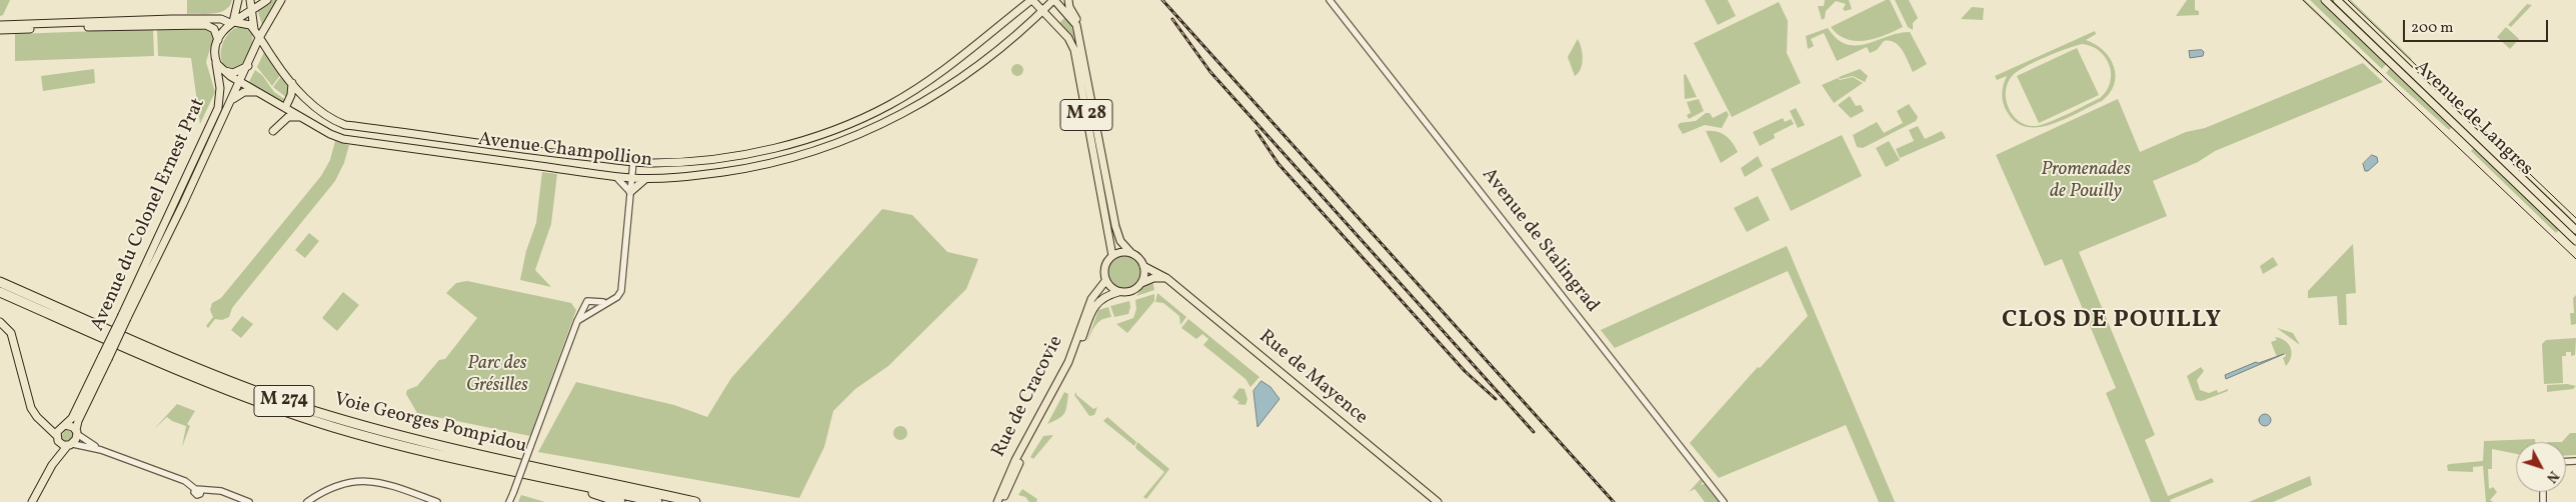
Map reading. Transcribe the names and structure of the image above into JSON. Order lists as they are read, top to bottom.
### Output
{
  "streets": {
    "highway": ["M 274", "Voie Georges Pompidou"],
    "main road": [
      "M 28",
      "Avenue de Langres",
      "Avenue Champollion",
      "Avenue du Colonel Ernest Prat",
      "Rue de Mayence",
      "Rue de Cracovie"
    ],
    "street": ["Avenue de Stalingrad"]
  },
  "crossings": [
    ["M 28", "Avenue Champollion"],
    ["M 28", "Rue de Mayence"],
    ["M 28", "Rue de Cracovie"],
    ["Avenue Champollion", "Avenue du Colonel Ernest Prat"],
    ["Rue de Mayence", "Rue de Cracovie"]
  ],
  "districts": ["CLOS DE POUILLY"],
  "parks": ["Promenades de Pouilly", "Parc des Grésilles"],
  "scale_bar": "200 m",
  "north": "bottom right"
}
